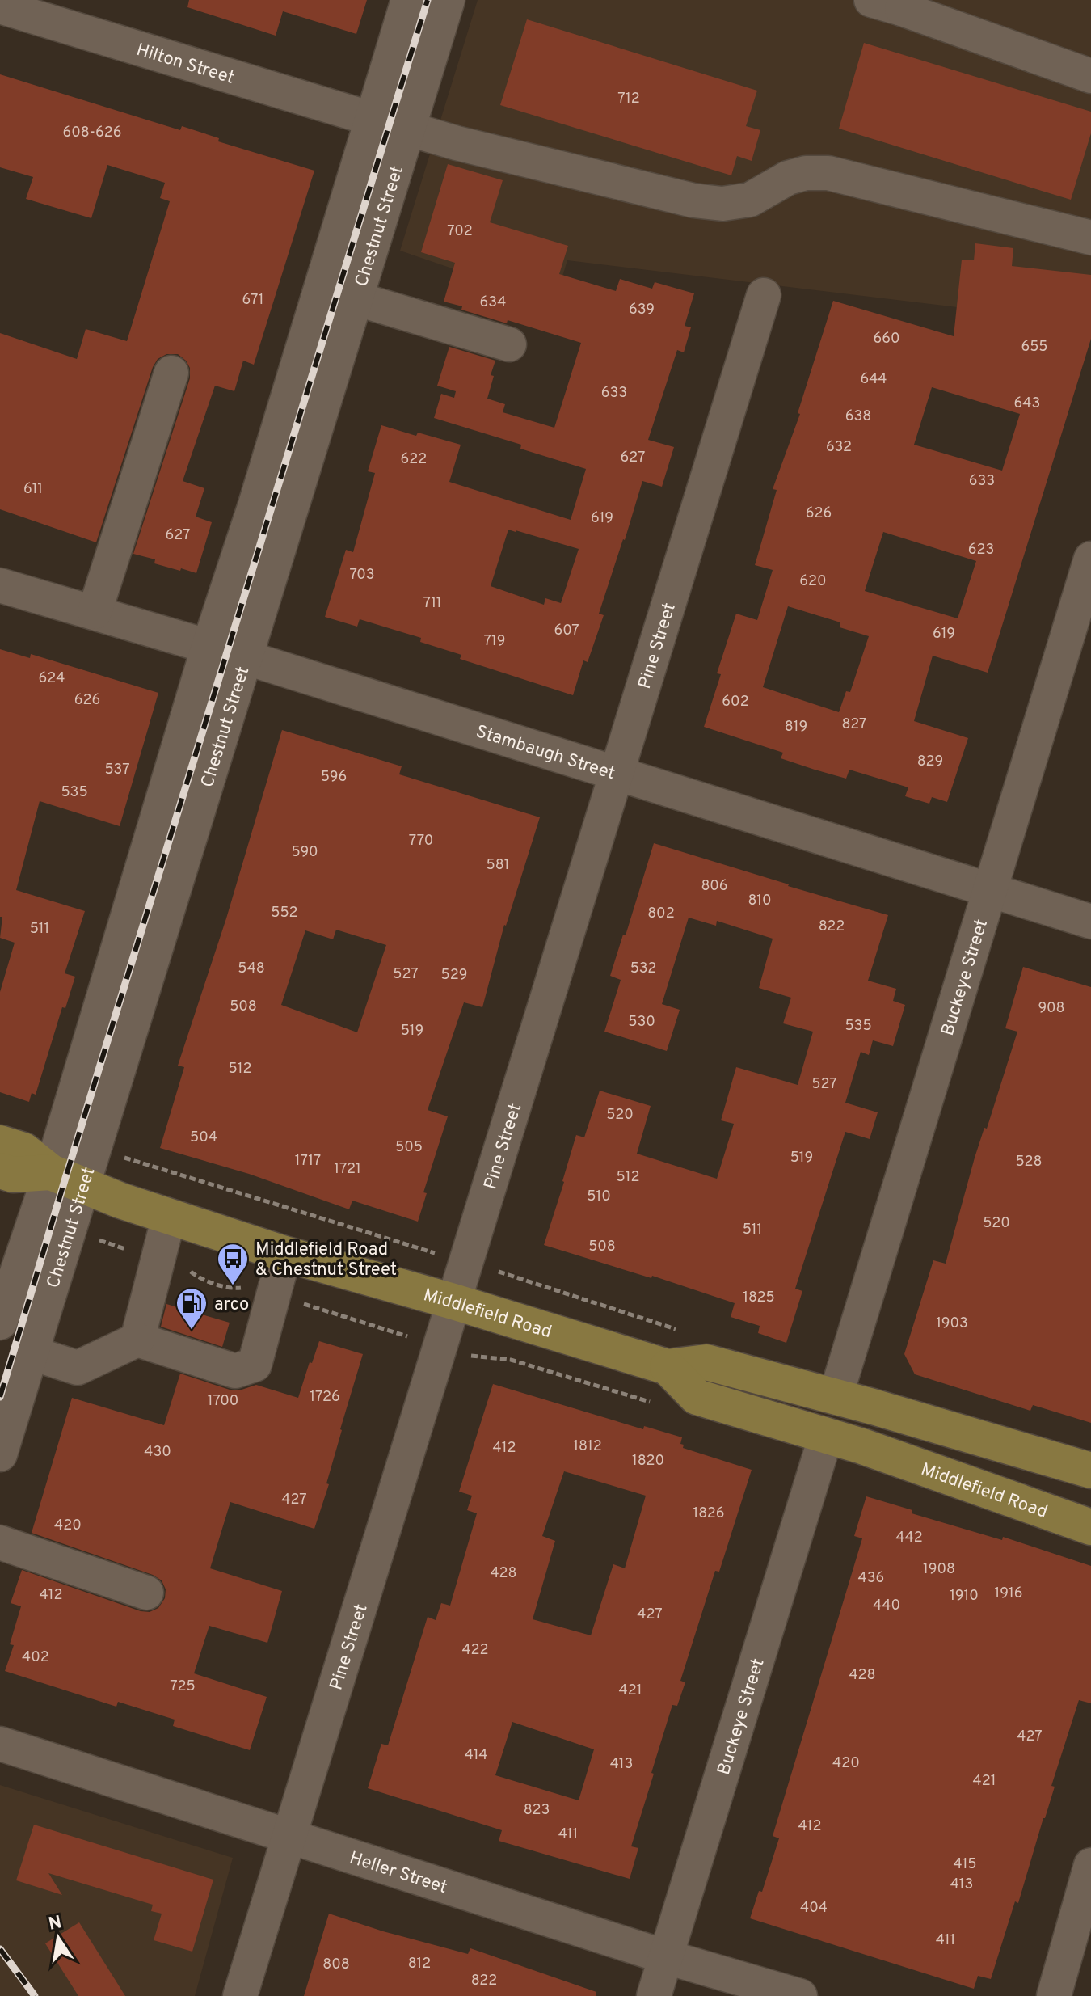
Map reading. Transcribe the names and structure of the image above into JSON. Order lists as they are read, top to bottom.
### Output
{
  "streets": {
    "main road": ["Middlefield Road"],
    "street": [
      "Hilton Street",
      "Chestnut Street",
      "Pine Street",
      "Stambaugh Street",
      "Buckeye Street",
      "Heller Street"
    ]
  },
  "crossings": [
    ["Hilton Street", "Chestnut Street"],
    ["Chestnut Street", "Stambaugh Street"],
    ["Chestnut Street", "Middlefield Road"],
    ["Pine Street", "Stambaugh Street"],
    ["Pine Street", "Middlefield Road"],
    ["Pine Street", "Heller Street"],
    ["Stambaugh Street", "Buckeye Street"],
    ["Buckeye Street", "Middlefield Road"],
    ["Buckeye Street", "Heller Street"]
  ],
  "places": {
    "bus stop": ["Middlefield Road & Chestnut Street"],
    "fuel station": ["arco"]
  },
  "house_numbers": [
    "712",
    "608-626",
    "702",
    "671",
    "634",
    "639",
    "660",
    "655",
    "644",
    "633",
    "643",
    "638",
    "632",
    "627",
    "622",
    "633",
    "611",
    "626",
    "619",
    "627",
    "623",
    "703",
    "620",
    "711",
    "607",
    "619",
    "719",
    "624",
    "626",
    "602",
    "827",
    "819",
    "829",
    "537",
    "596",
    "535",
    "770",
    "590",
    "581",
    "806",
    "810",
    "552",
    "802",
    "822",
    "511",
    "548",
    "532",
    "527",
    "529",
    "508",
    "908",
    "530",
    "535",
    "519",
    "512",
    "527",
    "520",
    "504",
    "505",
    "519",
    "1717",
    "528",
    "1721",
    "512",
    "510",
    "520",
    "511",
    "508",
    "1825",
    "1903",
    "1726",
    "1700",
    "1812",
    "412",
    "430",
    "1820",
    "427",
    "1826",
    "420",
    "442",
    "1908",
    "428",
    "436",
    "1916",
    "412",
    "1910",
    "440",
    "427",
    "422",
    "402",
    "428",
    "725",
    "421",
    "427",
    "414",
    "420",
    "413",
    "421",
    "823",
    "412",
    "411",
    "415",
    "413",
    "404",
    "411",
    "812",
    "808",
    "822"
  ],
  "north": "top"
}
